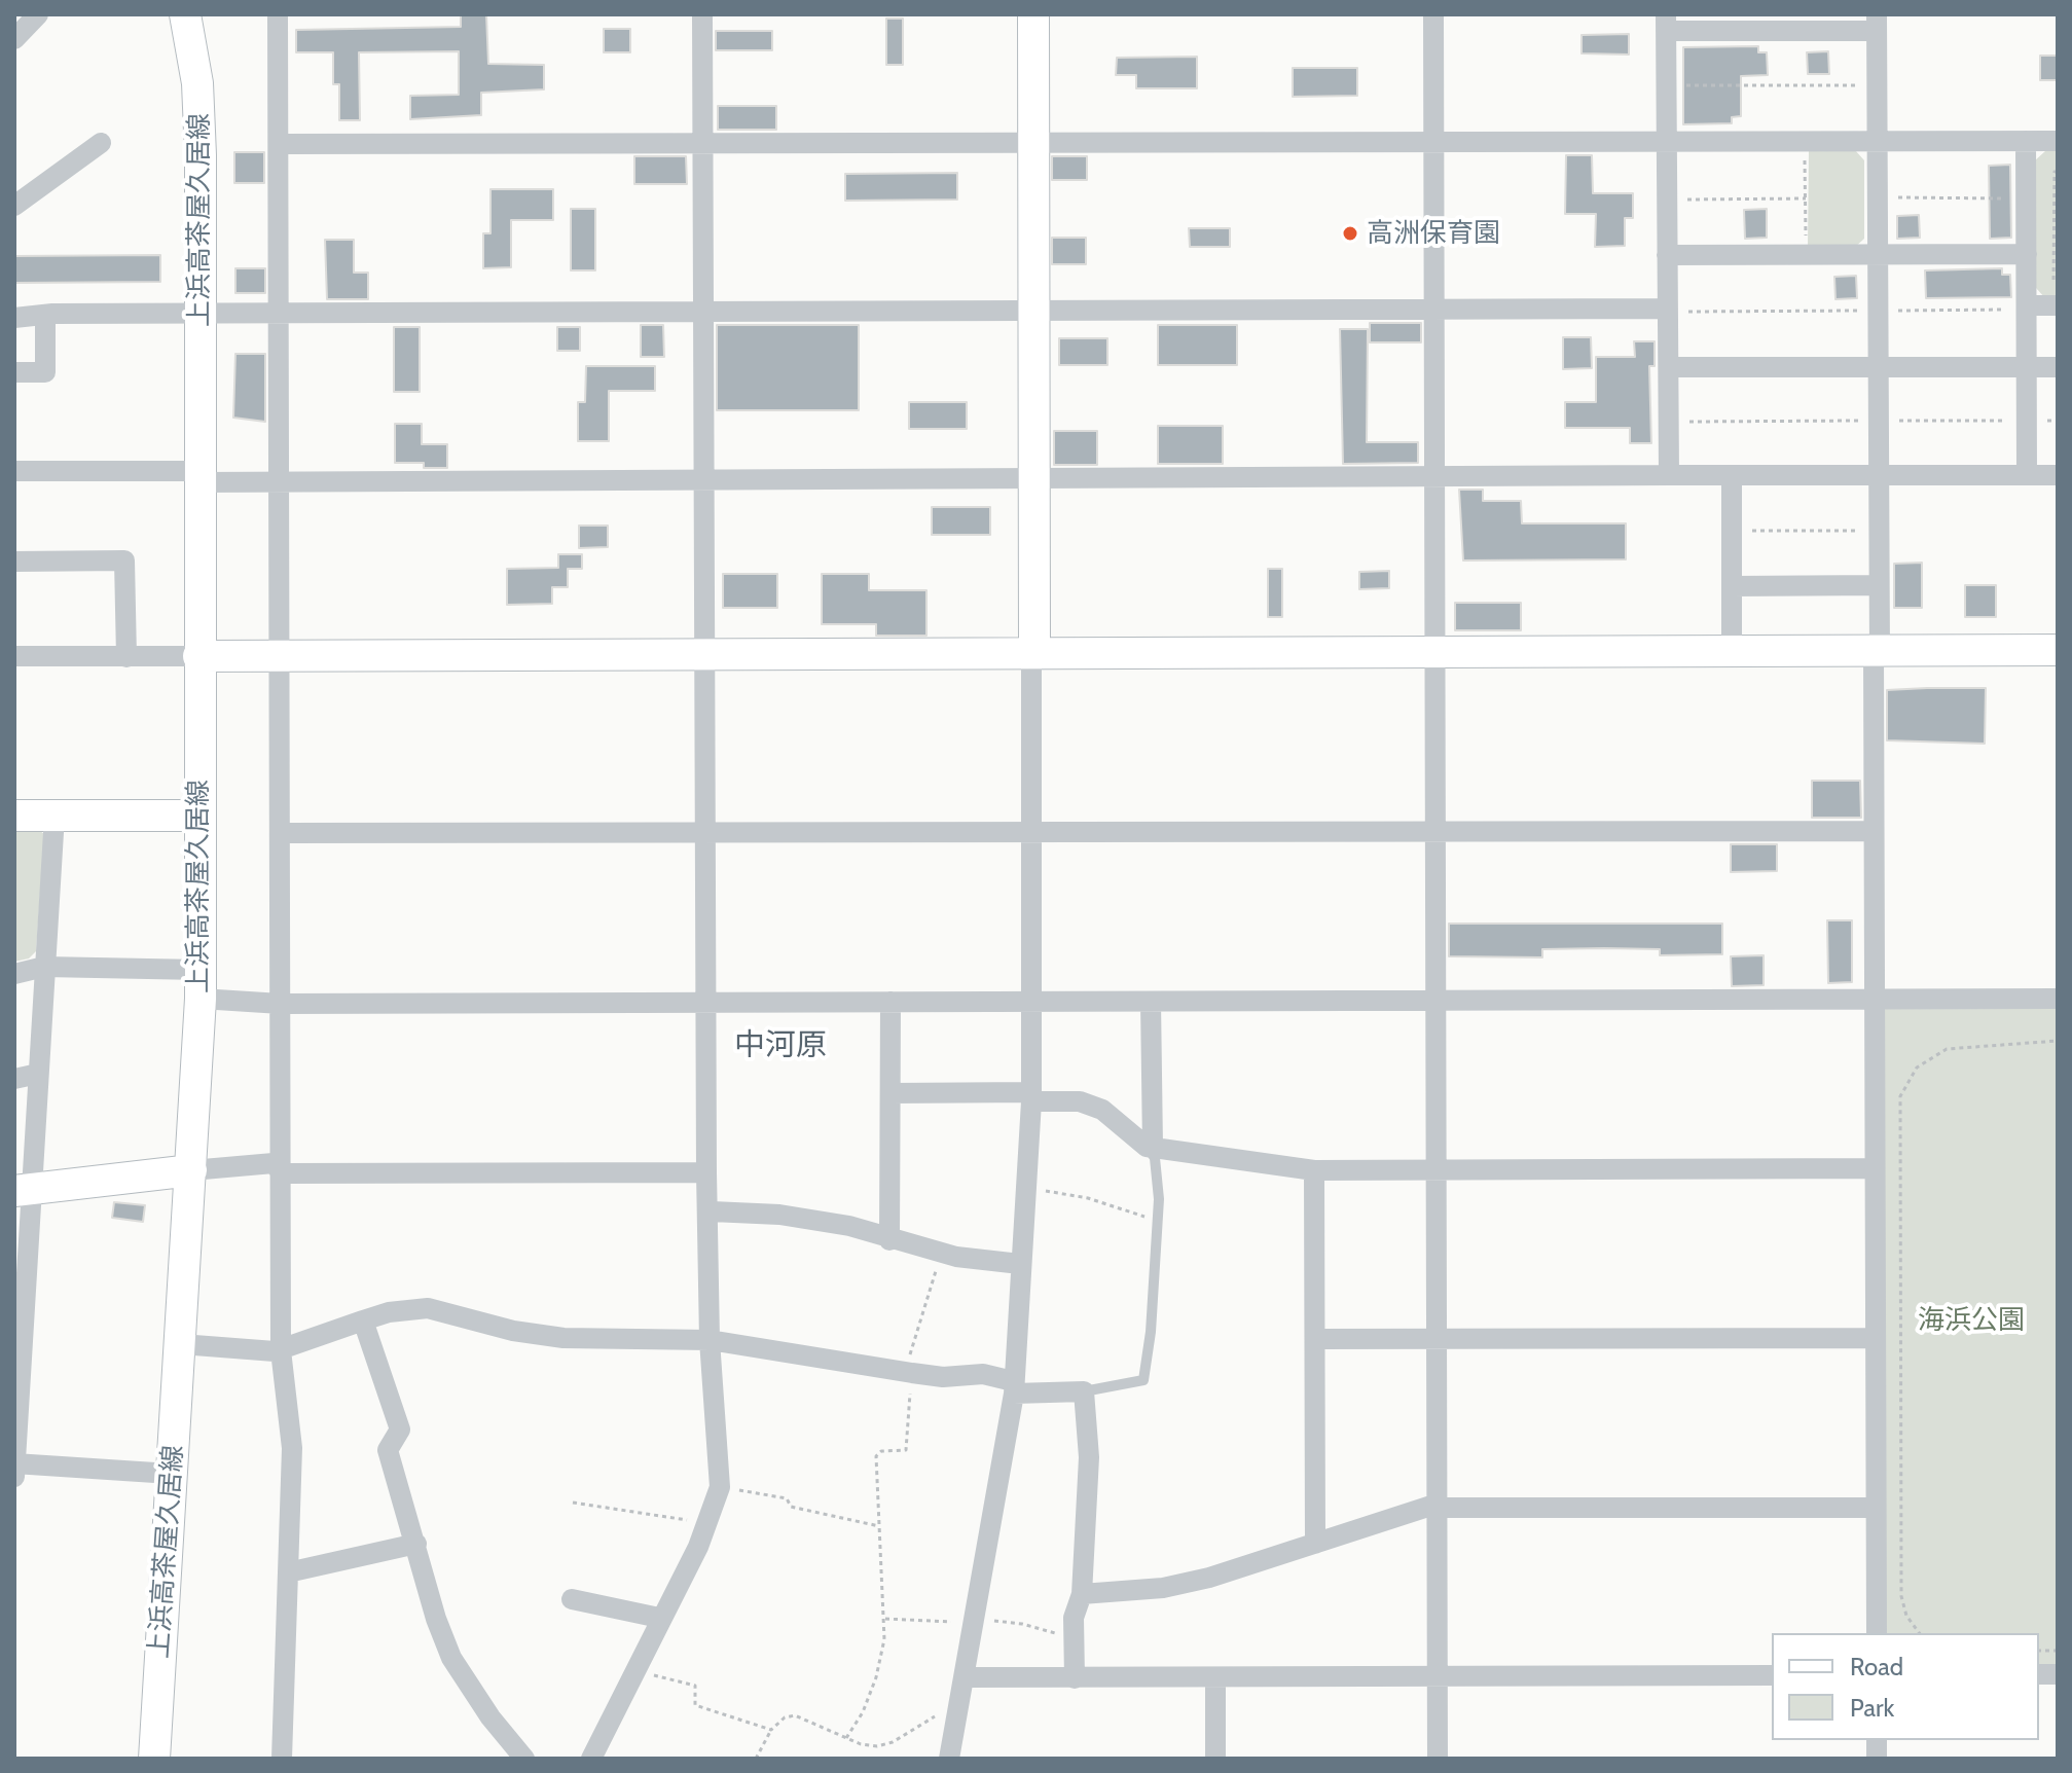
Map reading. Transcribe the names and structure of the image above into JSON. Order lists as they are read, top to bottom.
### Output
{
  "streets": {
    "street": ["上浜高茶屋久居線"]
  },
  "districts": ["中河原"],
  "parks": ["海浜公園"],
  "places": ["高洲保育園"],
  "legend": ["Road", "Park"]
}
